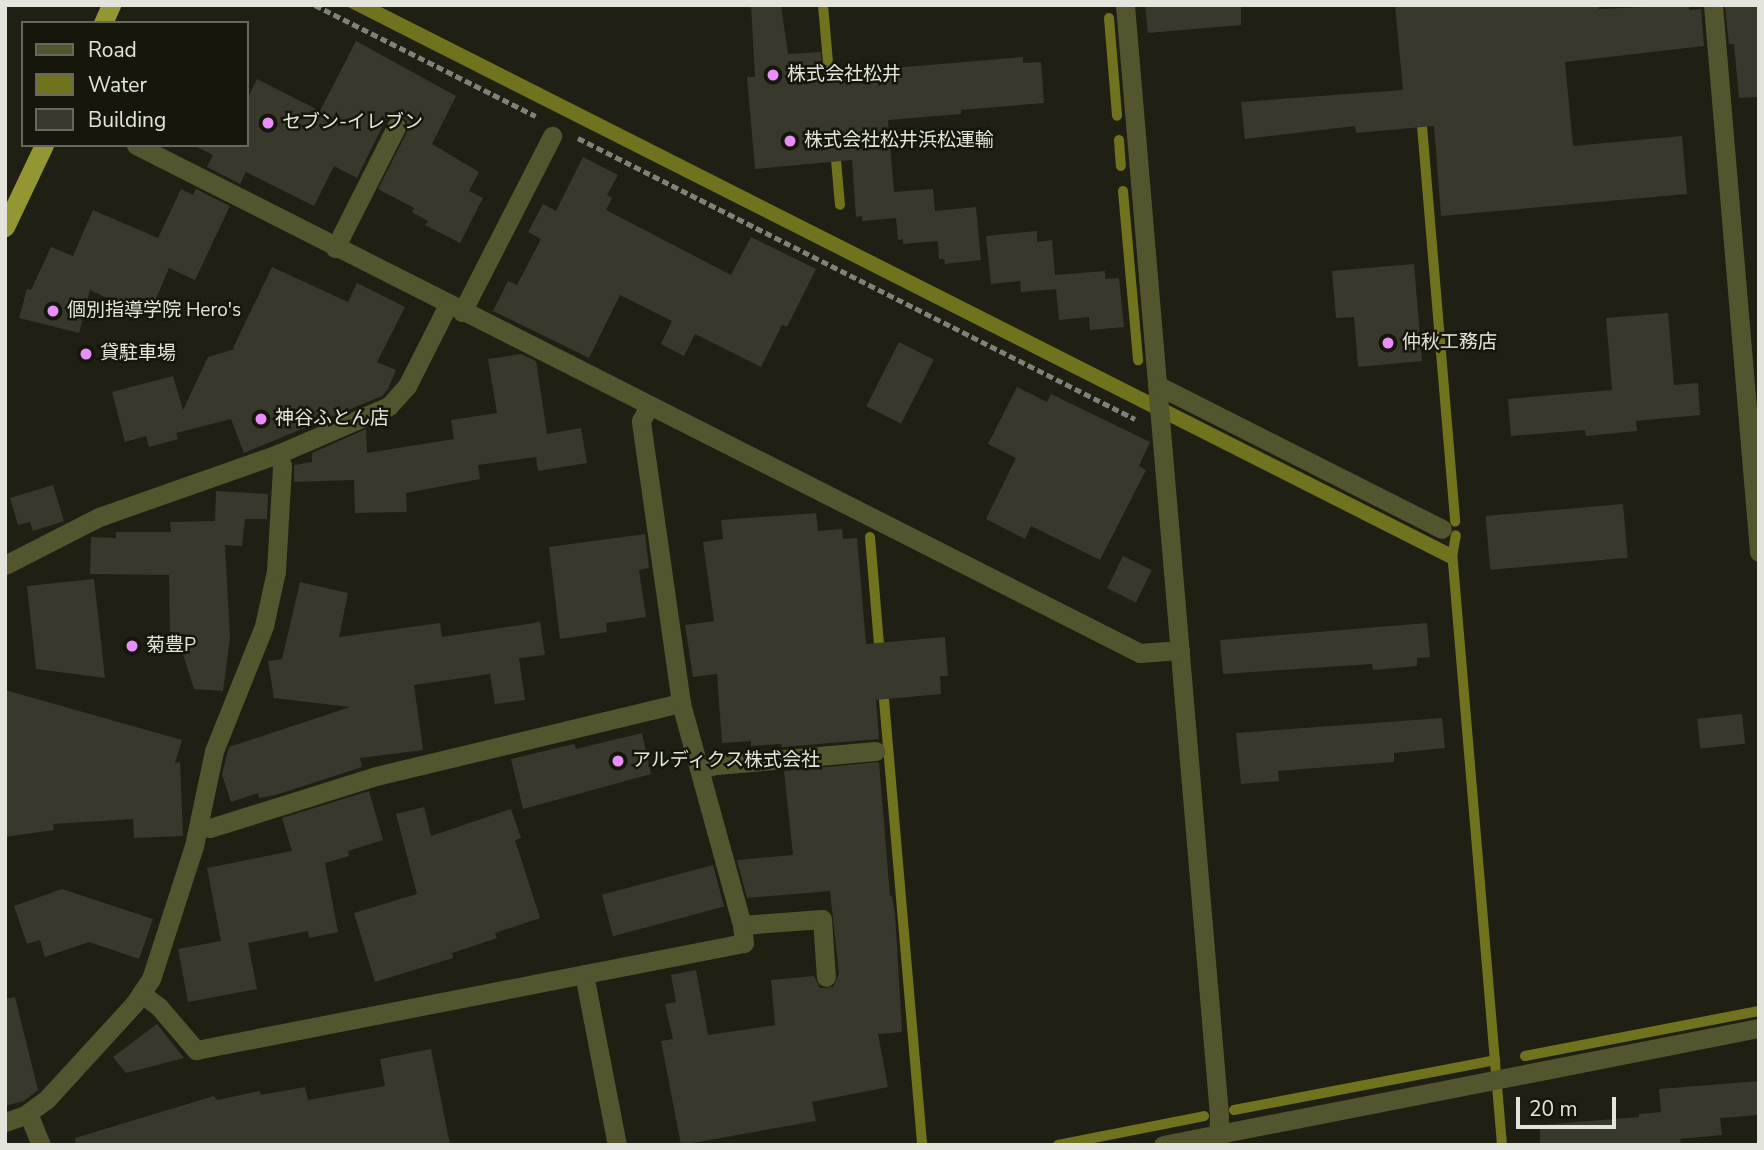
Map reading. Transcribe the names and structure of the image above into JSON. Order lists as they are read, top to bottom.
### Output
{
  "places": [
    "株式会社松井",
    "セブン-イレブン",
    "株式会社松井浜松運輸",
    "個別指導学院 Hero's",
    "仲秋工務店",
    "貸駐車場",
    "神谷ふとん店",
    "菊豊P",
    "アルディクス株式会社"
  ],
  "legend": ["Road", "Water", "Building"],
  "scale_bar": "20 m"
}
